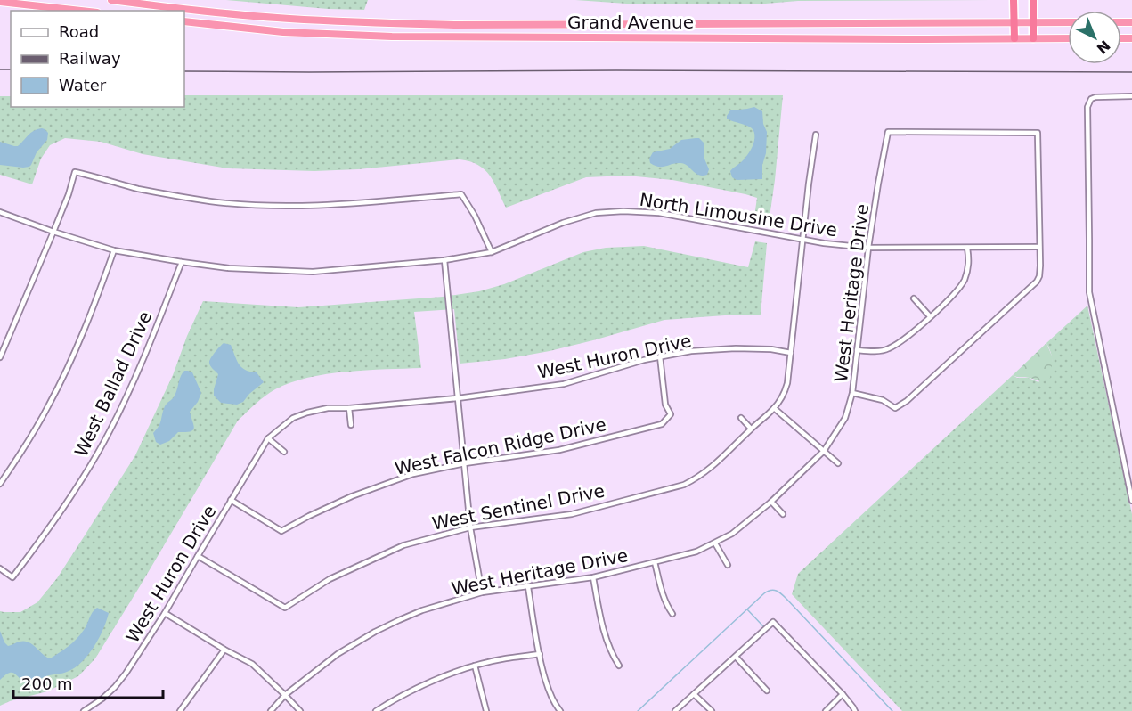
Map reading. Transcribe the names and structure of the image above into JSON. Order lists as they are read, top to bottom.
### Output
{
  "streets": {
    "highway": ["Grand Avenue"],
    "street": [
      "North Limousine Drive",
      "West Heritage Drive",
      "West Huron Drive",
      "West Ballad Drive",
      "West Falcon Ridge Drive",
      "West Sentinel Drive"
    ]
  },
  "crossings": [
    ["North Limousine Drive", "West Heritage Drive"],
    ["North Limousine Drive", "West Ballad Drive"],
    ["North Limousine Drive", "West Sentinel Drive"],
    ["West Huron Drive", "West Falcon Ridge Drive"],
    ["West Huron Drive", "West Sentinel Drive"]
  ],
  "legend": ["Road", "Railway", "Water"],
  "scale_bar": "200 m",
  "north": "bottom right"
}
